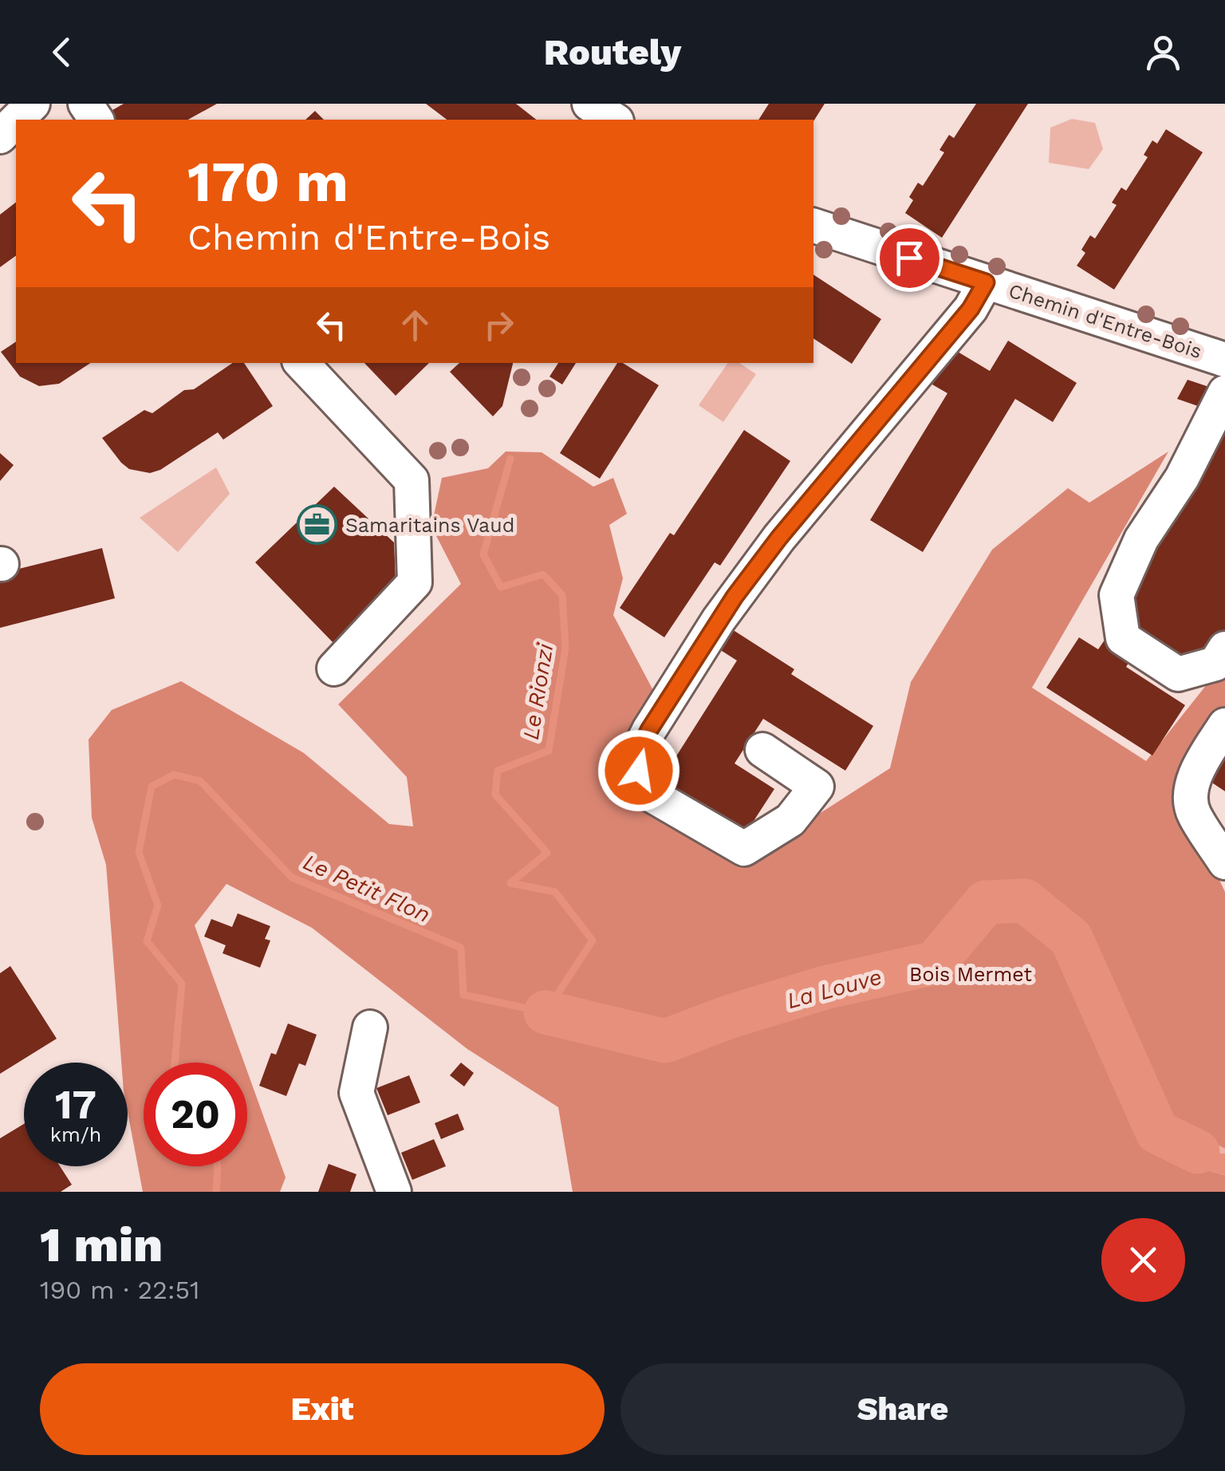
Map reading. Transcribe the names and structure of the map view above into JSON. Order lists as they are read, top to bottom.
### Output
{
  "streets": {
    "street": ["Chemin d'Entre-Bois"]
  },
  "water": ["Le Rionzi", "Le Petit Flon", "La Louve"],
  "parks": ["Bois Mermet"],
  "places": {
    "office": ["Samaritains Vaud"]
  },
  "page": {
    "header": "Routely",
    "turn": ["170 m", "Chemin d'Entre-Bois"],
    "speed": "17 km/h",
    "limit": "20",
    "heading": ["1 min", "190 m · 22:51"],
    "buttons": ["Exit", "Share"]
  }
}
